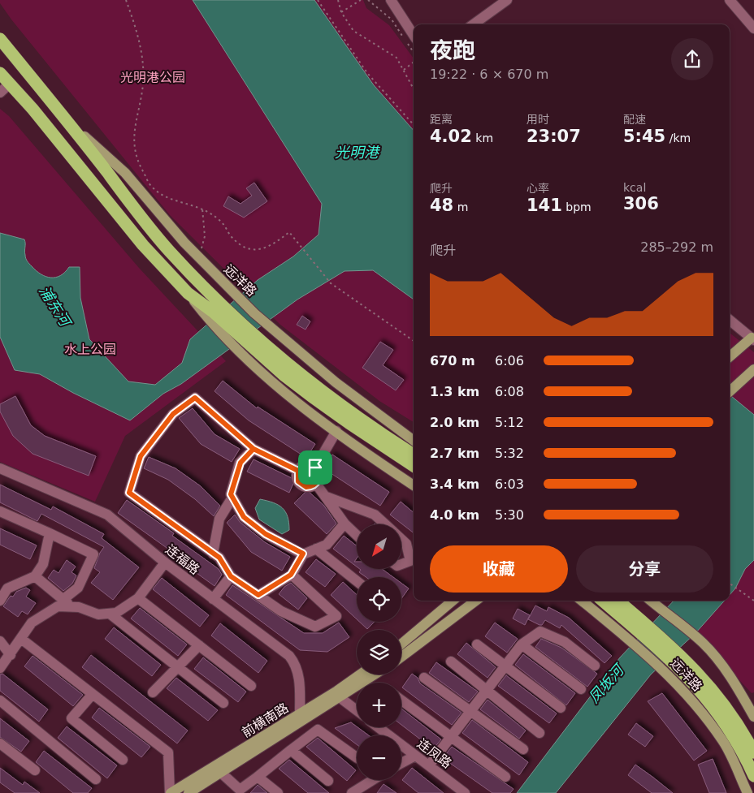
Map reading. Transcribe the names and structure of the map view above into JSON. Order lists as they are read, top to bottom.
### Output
{
  "streets": {
    "highway": ["远洋路"],
    "main road": ["前横南路"],
    "street": ["连福路", "连凤路"]
  },
  "crossings": [
    ["连福路", "前横南路"]
  ],
  "water": ["光明港", "浦东河", "凤坂河"],
  "parks": ["光明港公园", "水上公园"],
  "north": "bottom left",
  "page": {
    "heading": ["夜跑", "19:22 · 6 × 670 m"],
    "stats": [
      ["距离", "4.02 km"],
      ["用时", "23:07"],
      ["配速", "5:45 /km"],
      ["爬升", "48 m"],
      ["心率", "141 bpm"],
      ["kcal", "306"]
    ],
    "chart": ["爬升", "285–292 m"],
    "list": [
      {
        "name": "670 m",
        "note": "6:06"
      },
      {
        "name": "1.3 km",
        "note": "6:08"
      },
      {
        "name": "2.0 km",
        "note": "5:12"
      },
      {
        "name": "2.7 km",
        "note": "5:32"
      },
      {
        "name": "3.4 km",
        "note": "6:03"
      },
      {
        "name": "4.0 km",
        "note": "5:30"
      }
    ],
    "map_buttons": ["+", "−"],
    "buttons": ["收藏", "分享"]
  }
}
